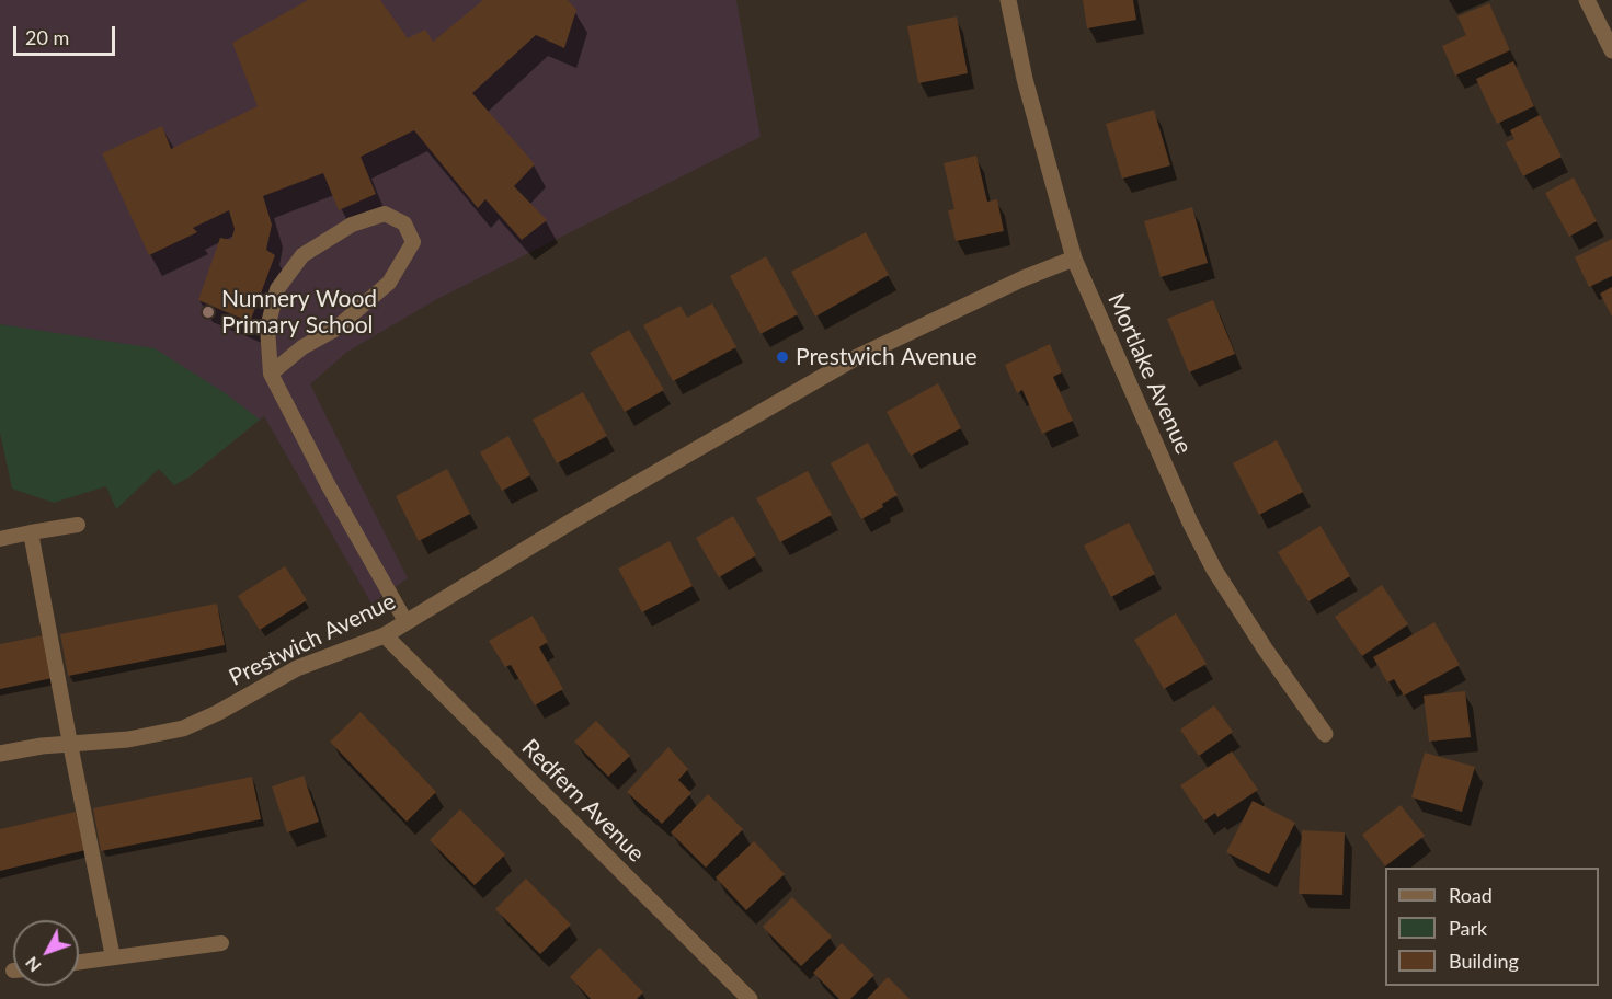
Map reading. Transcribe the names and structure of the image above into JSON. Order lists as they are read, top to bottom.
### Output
{
  "streets": {
    "street": ["Mortlake Avenue", "Prestwich Avenue", "Redfern Avenue"]
  },
  "crossings": [
    ["Mortlake Avenue", "Prestwich Avenue"],
    ["Prestwich Avenue", "Redfern Avenue"]
  ],
  "places": ["Nunnery Wood Primary School", "Prestwich Avenue"],
  "legend": ["Road", "Park", "Building"],
  "scale_bar": "20 m",
  "north": "bottom left"
}
